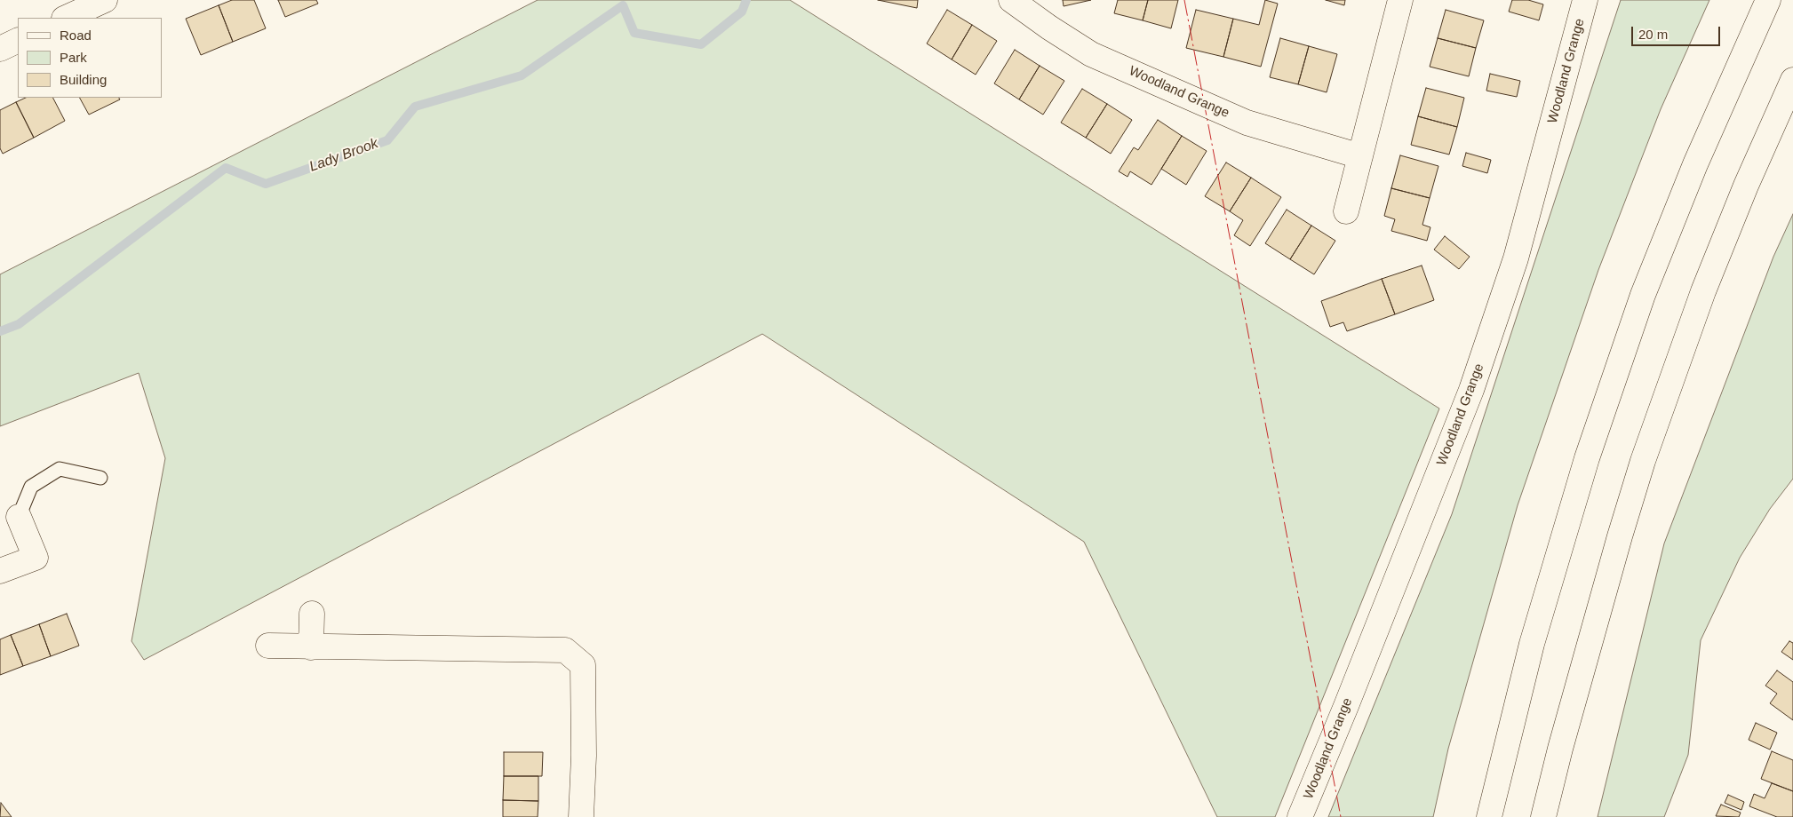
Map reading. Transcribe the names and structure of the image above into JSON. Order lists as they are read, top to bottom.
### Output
{
  "streets": {
    "main road": ["Woodland Grange"]
  },
  "water": ["Lady Brook"],
  "legend": ["Road", "Park", "Building"],
  "scale_bar": "20 m"
}
